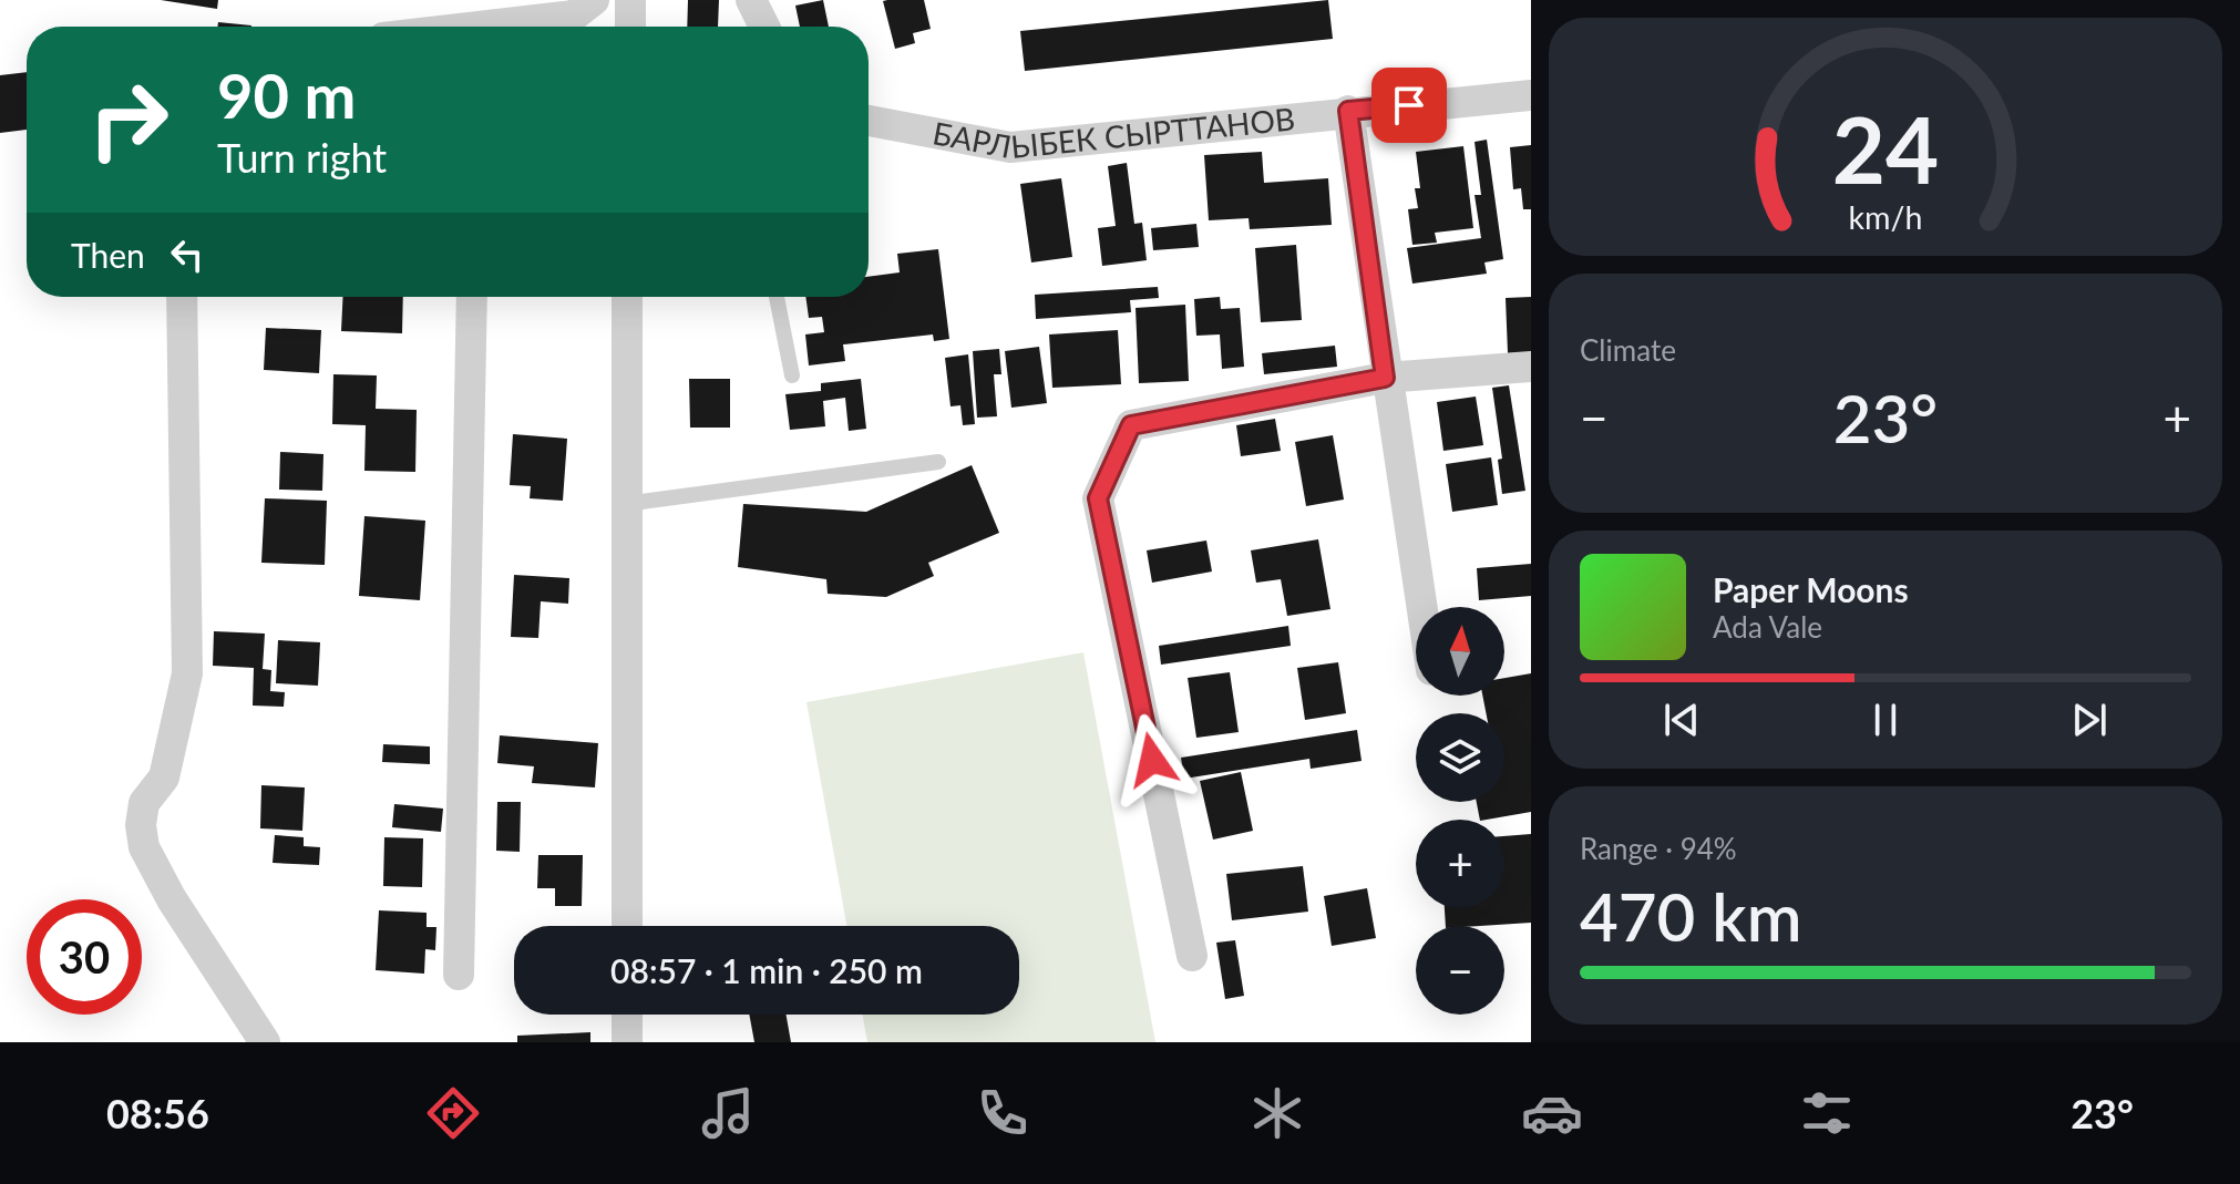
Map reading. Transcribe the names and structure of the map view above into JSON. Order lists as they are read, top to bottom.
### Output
{
  "streets": {
    "street": ["БАРЛЫБЕК СЫРТТАНОВ"]
  },
  "north": "top",
  "page": {
    "turn": ["90 m", "Turn right"],
    "then": "Then",
    "tile": [
      "Climate",
      ["Range · 94%", "470 km"]
    ],
    "heat": ["−", "23°", "+"],
    "song": ["Paper Moons", "Ada Vale"],
    "map_buttons": ["+", "−"],
    "limit": "30",
    "trip": "08:57 · 1 min · 250 m",
    "tabs": ["08:56", "23°"],
    "gauge": ["24", "km/h"]
  }
}
